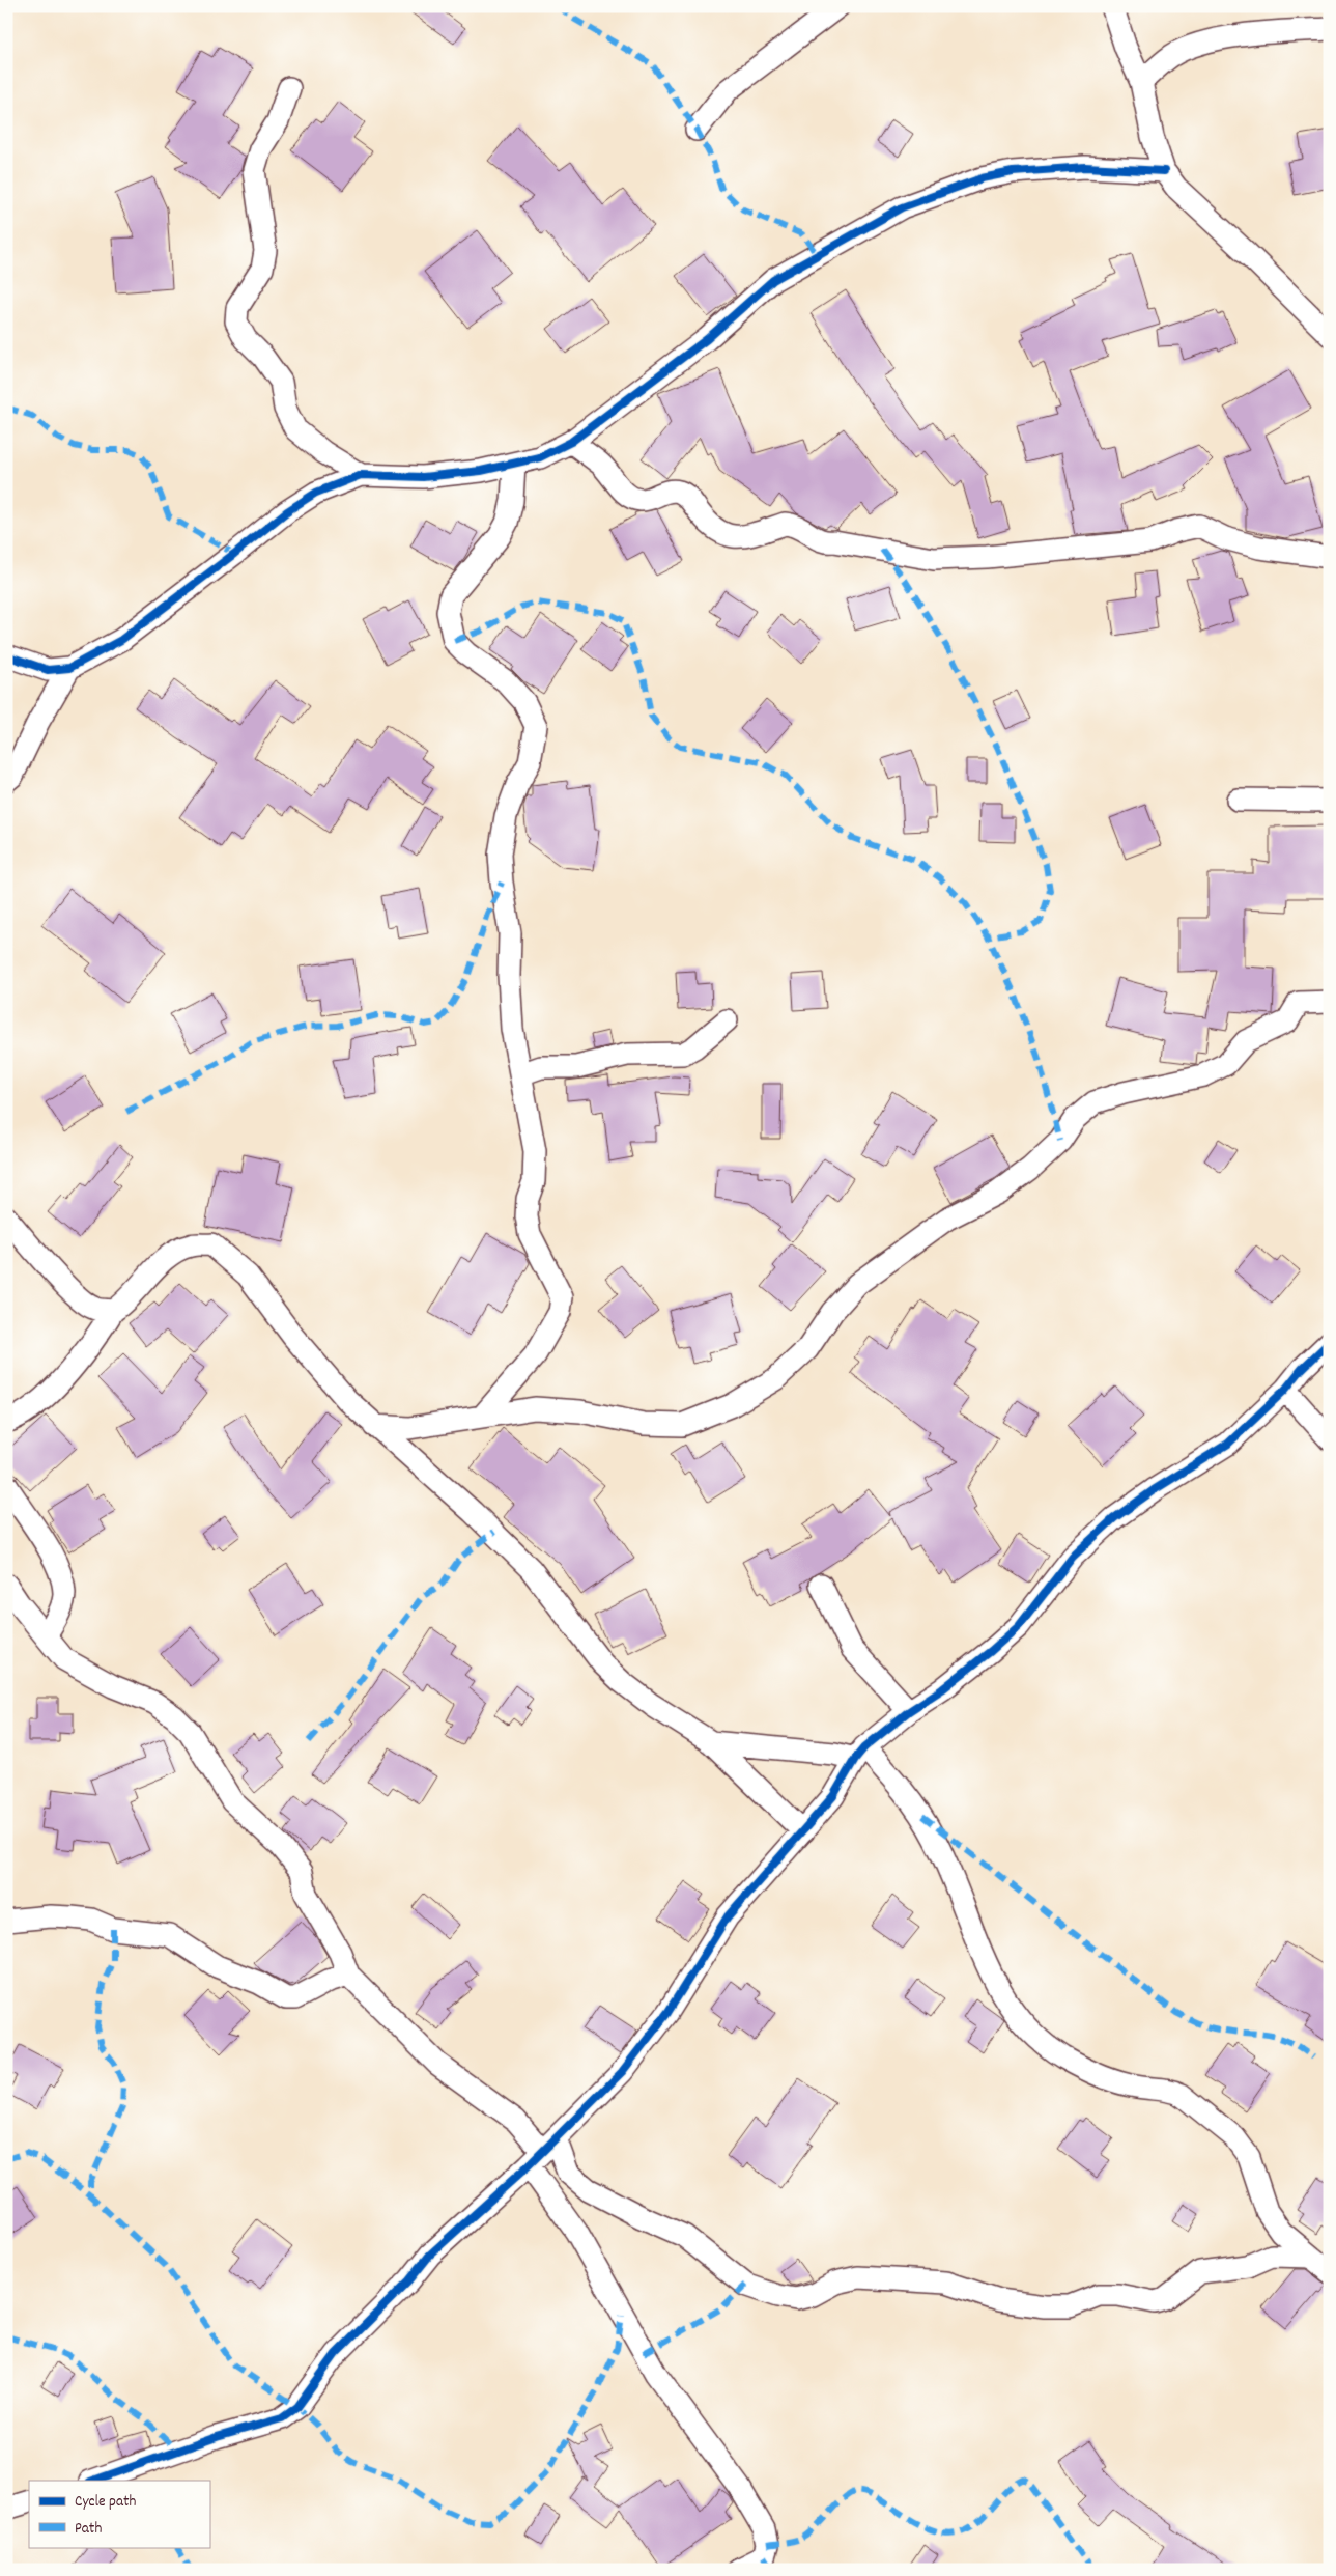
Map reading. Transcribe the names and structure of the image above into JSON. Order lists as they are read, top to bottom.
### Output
{
  "legend": ["Cycle path", "Path"]
}
